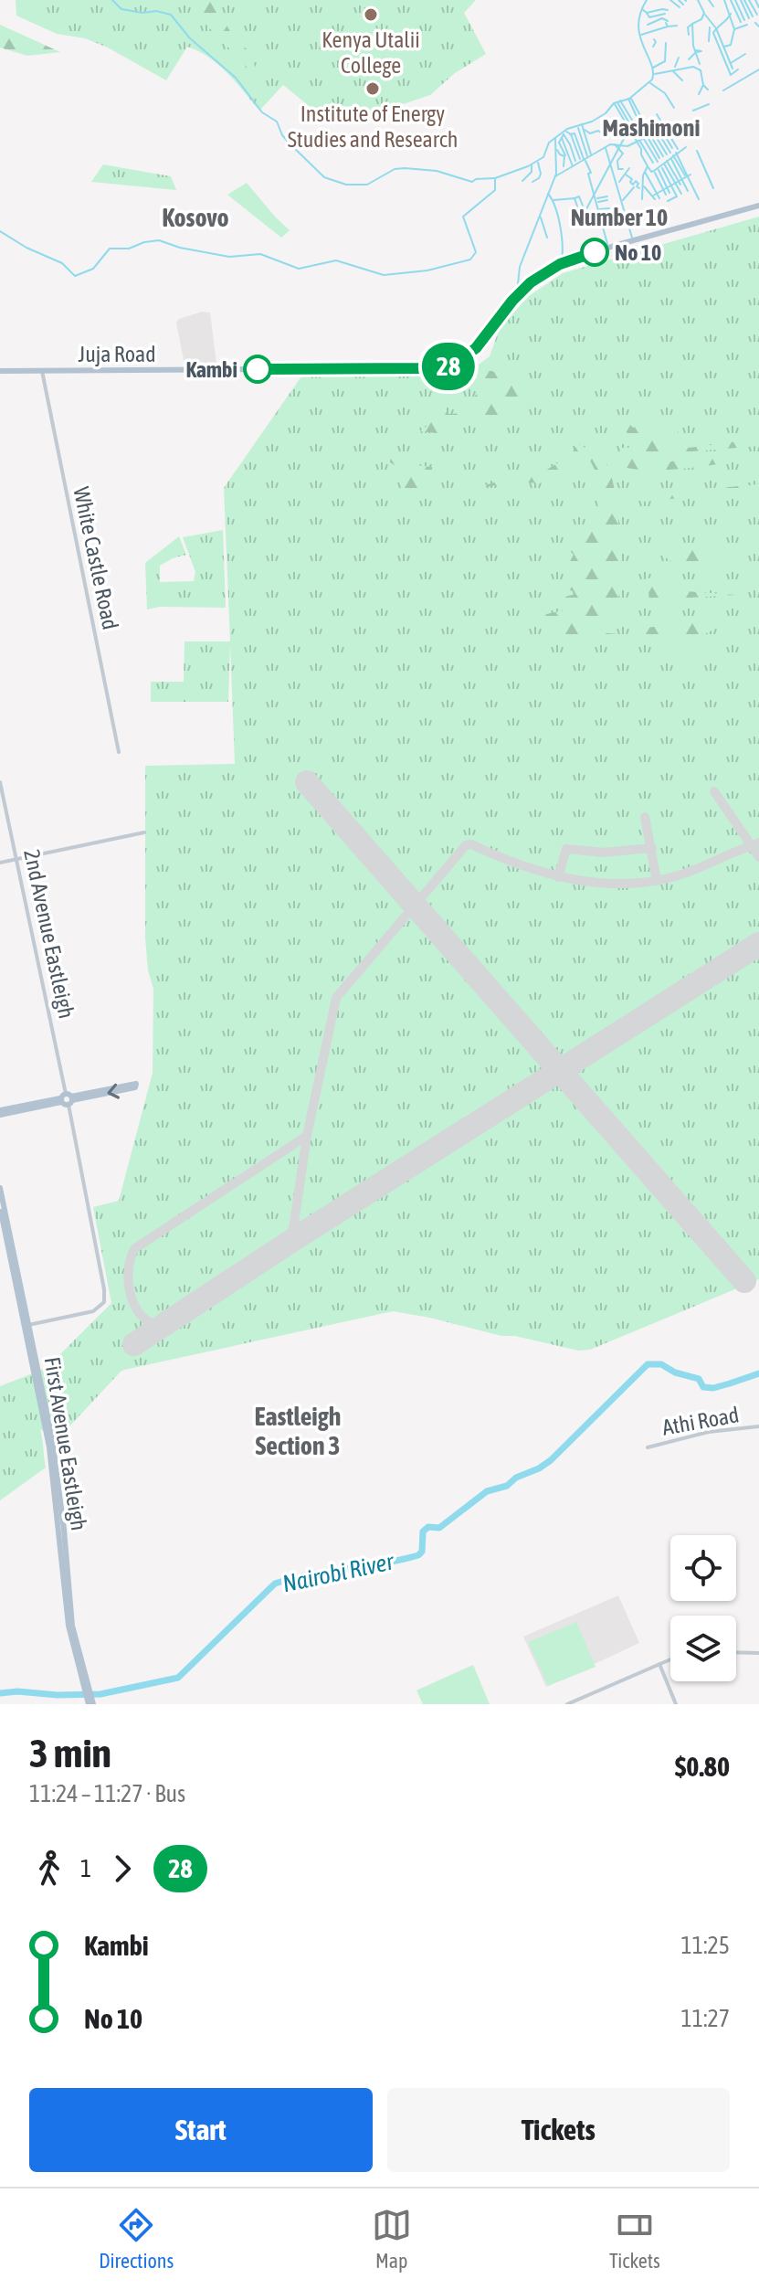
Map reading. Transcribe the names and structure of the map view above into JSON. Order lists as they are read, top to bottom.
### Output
{
  "streets": {
    "main road": ["Juja Road", "First Avenue Eastleigh"],
    "street": ["White Castle Road", "2nd Avenue Eastleigh", "Athi Road"]
  },
  "crossings": [
    ["Juja Road", "White Castle Road"],
    ["2nd Avenue Eastleigh", "First Avenue Eastleigh"]
  ],
  "districts": [
    "Mashimoni",
    "Kosovo",
    "Number 10",
    "Eastleigh Section 3"
  ],
  "water": ["Nairobi River"],
  "places": [
    "Kenya Utalii College",
    "Institute of Energy Studies and Research",
    "No 10",
    "Kambi"
  ],
  "lines": ["bus line 28"],
  "page": {
    "on_map": "28",
    "heading": ["3 min", "11:24 – 11:27 · Bus", "$0.80"],
    "legs": ["1", "28"],
    "list": [
      {
        "name": "Kambi",
        "value": "11:25"
      },
      {
        "name": "No 10",
        "value": "11:27"
      }
    ],
    "buttons": ["Start", "Tickets"],
    "tabs": ["Directions", "Map", "Tickets"]
  }
}
